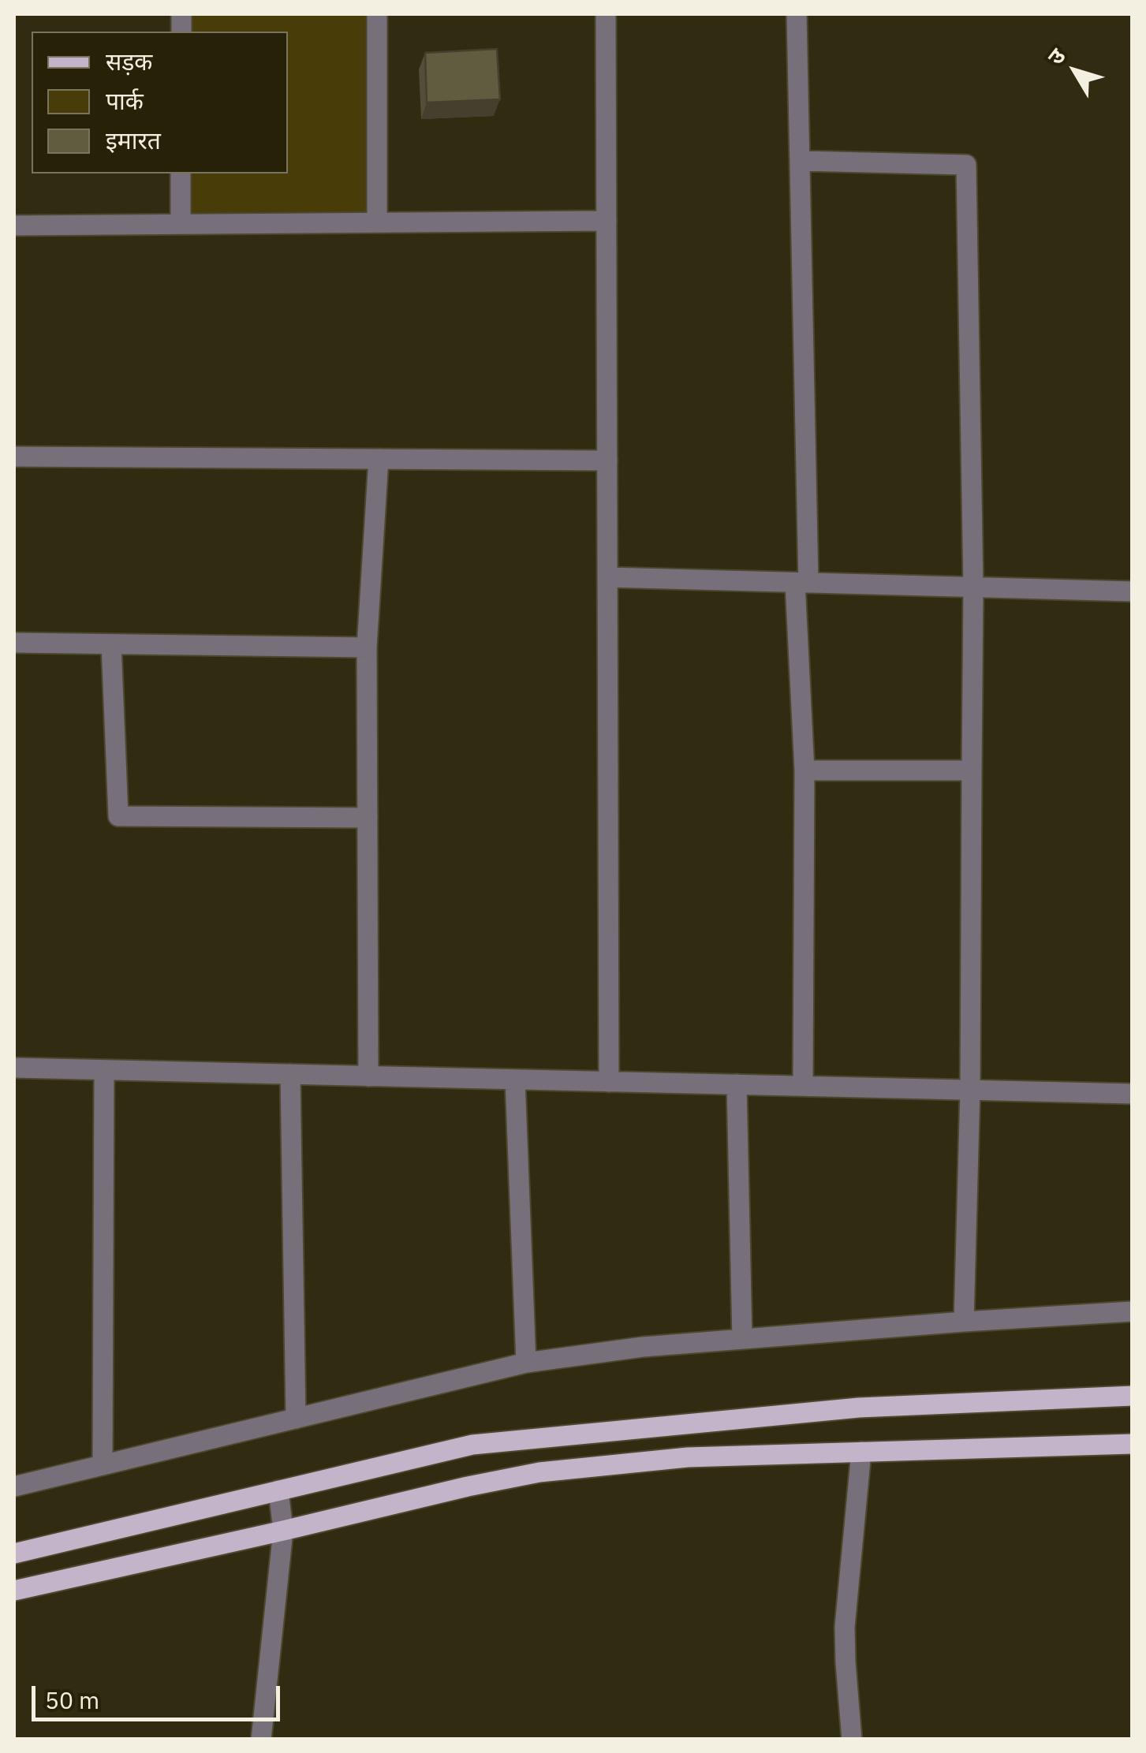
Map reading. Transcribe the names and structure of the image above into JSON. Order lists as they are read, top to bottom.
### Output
{
  "legend": ["सड़क", "पार्क", "इमारत"],
  "scale_bar": "50 m",
  "north": "top left"
}
